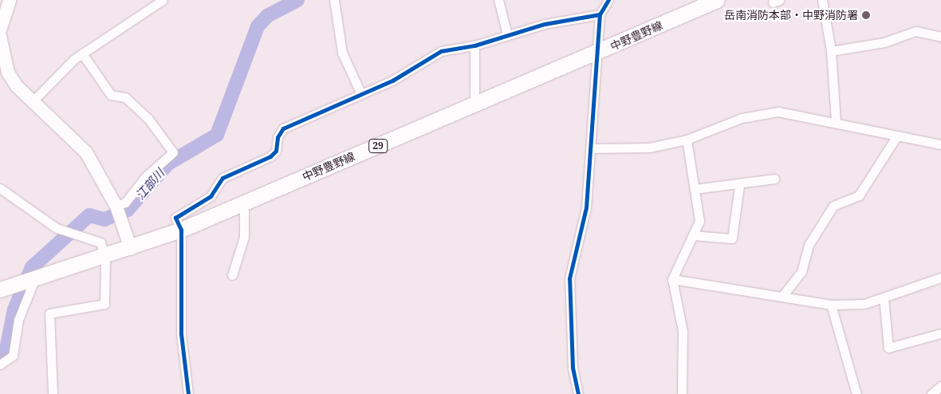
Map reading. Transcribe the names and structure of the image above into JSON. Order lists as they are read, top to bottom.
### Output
{
  "streets": {
    "main road": ["中野豊野線", "29"]
  },
  "water": ["江部川"],
  "places": ["岳南消防本部・中野消防署"]
}
